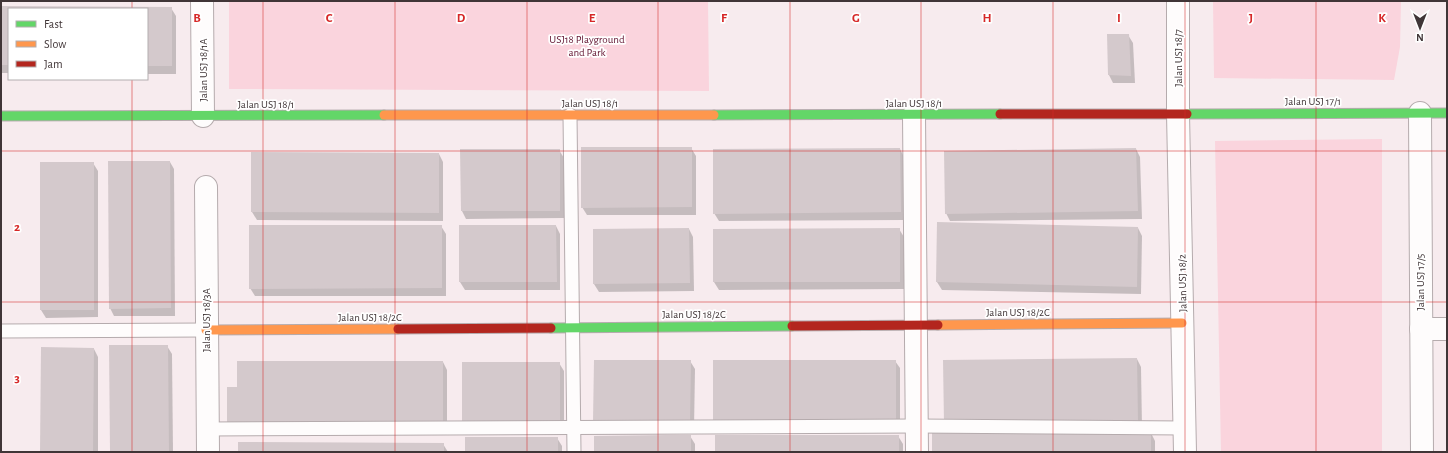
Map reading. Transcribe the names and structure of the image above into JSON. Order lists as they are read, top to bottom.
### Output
{
  "streets": {
    "street": [
      "Jalan USJ 18/7",
      "Jalan USJ 18/1A",
      "Jalan USJ 17/1",
      "Jalan USJ 18/1",
      "Jalan USJ 17/5",
      "Jalan USJ 18/2",
      "Jalan USJ 18/2C",
      "Jalan USJ 18/3A"
    ]
  },
  "crossings": [
    ["Jalan USJ 18/7", "Jalan USJ 17/1"],
    ["Jalan USJ 18/7", "Jalan USJ 18/1"],
    ["Jalan USJ 18/7", "Jalan USJ 18/2"],
    ["Jalan USJ 18/1A", "Jalan USJ 18/1"],
    ["Jalan USJ 17/1", "Jalan USJ 18/1"],
    ["Jalan USJ 17/1", "Jalan USJ 17/5"],
    ["Jalan USJ 17/1", "Jalan USJ 18/2"],
    ["Jalan USJ 18/1", "Jalan USJ 18/2"],
    ["Jalan USJ 18/2", "Jalan USJ 18/2C"],
    ["Jalan USJ 18/2C", "Jalan USJ 18/3A"]
  ],
  "parks": ["USJ18 Playground and Park"],
  "legend": ["Fast", "Slow", "Jam"],
  "north": "bottom",
  "grid": {
    "columns": [
      "B",
      "C",
      "D",
      "E",
      "F",
      "G",
      "H",
      "I",
      "J",
      "K"
    ],
    "rows": ["2", "3"]
  }
}
